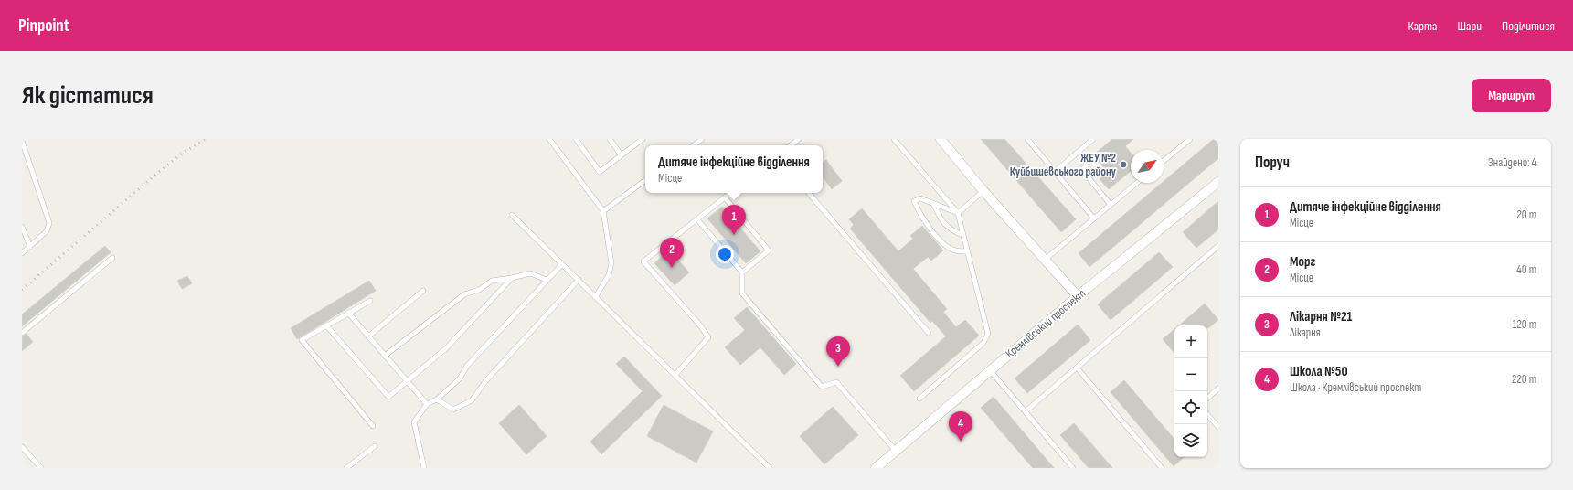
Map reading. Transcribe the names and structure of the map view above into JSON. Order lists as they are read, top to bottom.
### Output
{
  "streets": {
    "street": ["Кремлівський проспект"]
  },
  "places": ["ЖЕУ №2 Куйбишевського району"],
  "north": "top right",
  "page": {
    "header": "Pinpoint",
    "nav": ["Карта", "Шари", "Поділитися"],
    "buttons": "Маршрут",
    "title": "Як дістатися",
    "heading": ["Поруч", "Знайдено: 4"],
    "popup": ["Дитяче інфекційне відділення", "Місце"],
    "list": [
      {
        "mark": "1",
        "name": "Дитяче інфекційне відділення",
        "note": "Місце",
        "value": "20 m"
      },
      {
        "mark": "2",
        "name": "Морг",
        "note": "Місце",
        "value": "40 m"
      },
      {
        "mark": "3",
        "name": "Лікарня №21",
        "note": "Лікарня",
        "value": "120 m"
      },
      {
        "mark": "4",
        "name": "Школа №50",
        "note": "Школа · Кремлівський проспект",
        "value": "220 m"
      }
    ],
    "pins": [
      "1",
      "2",
      "3",
      "4"
    ],
    "map_buttons": ["+", "−"]
  }
}
